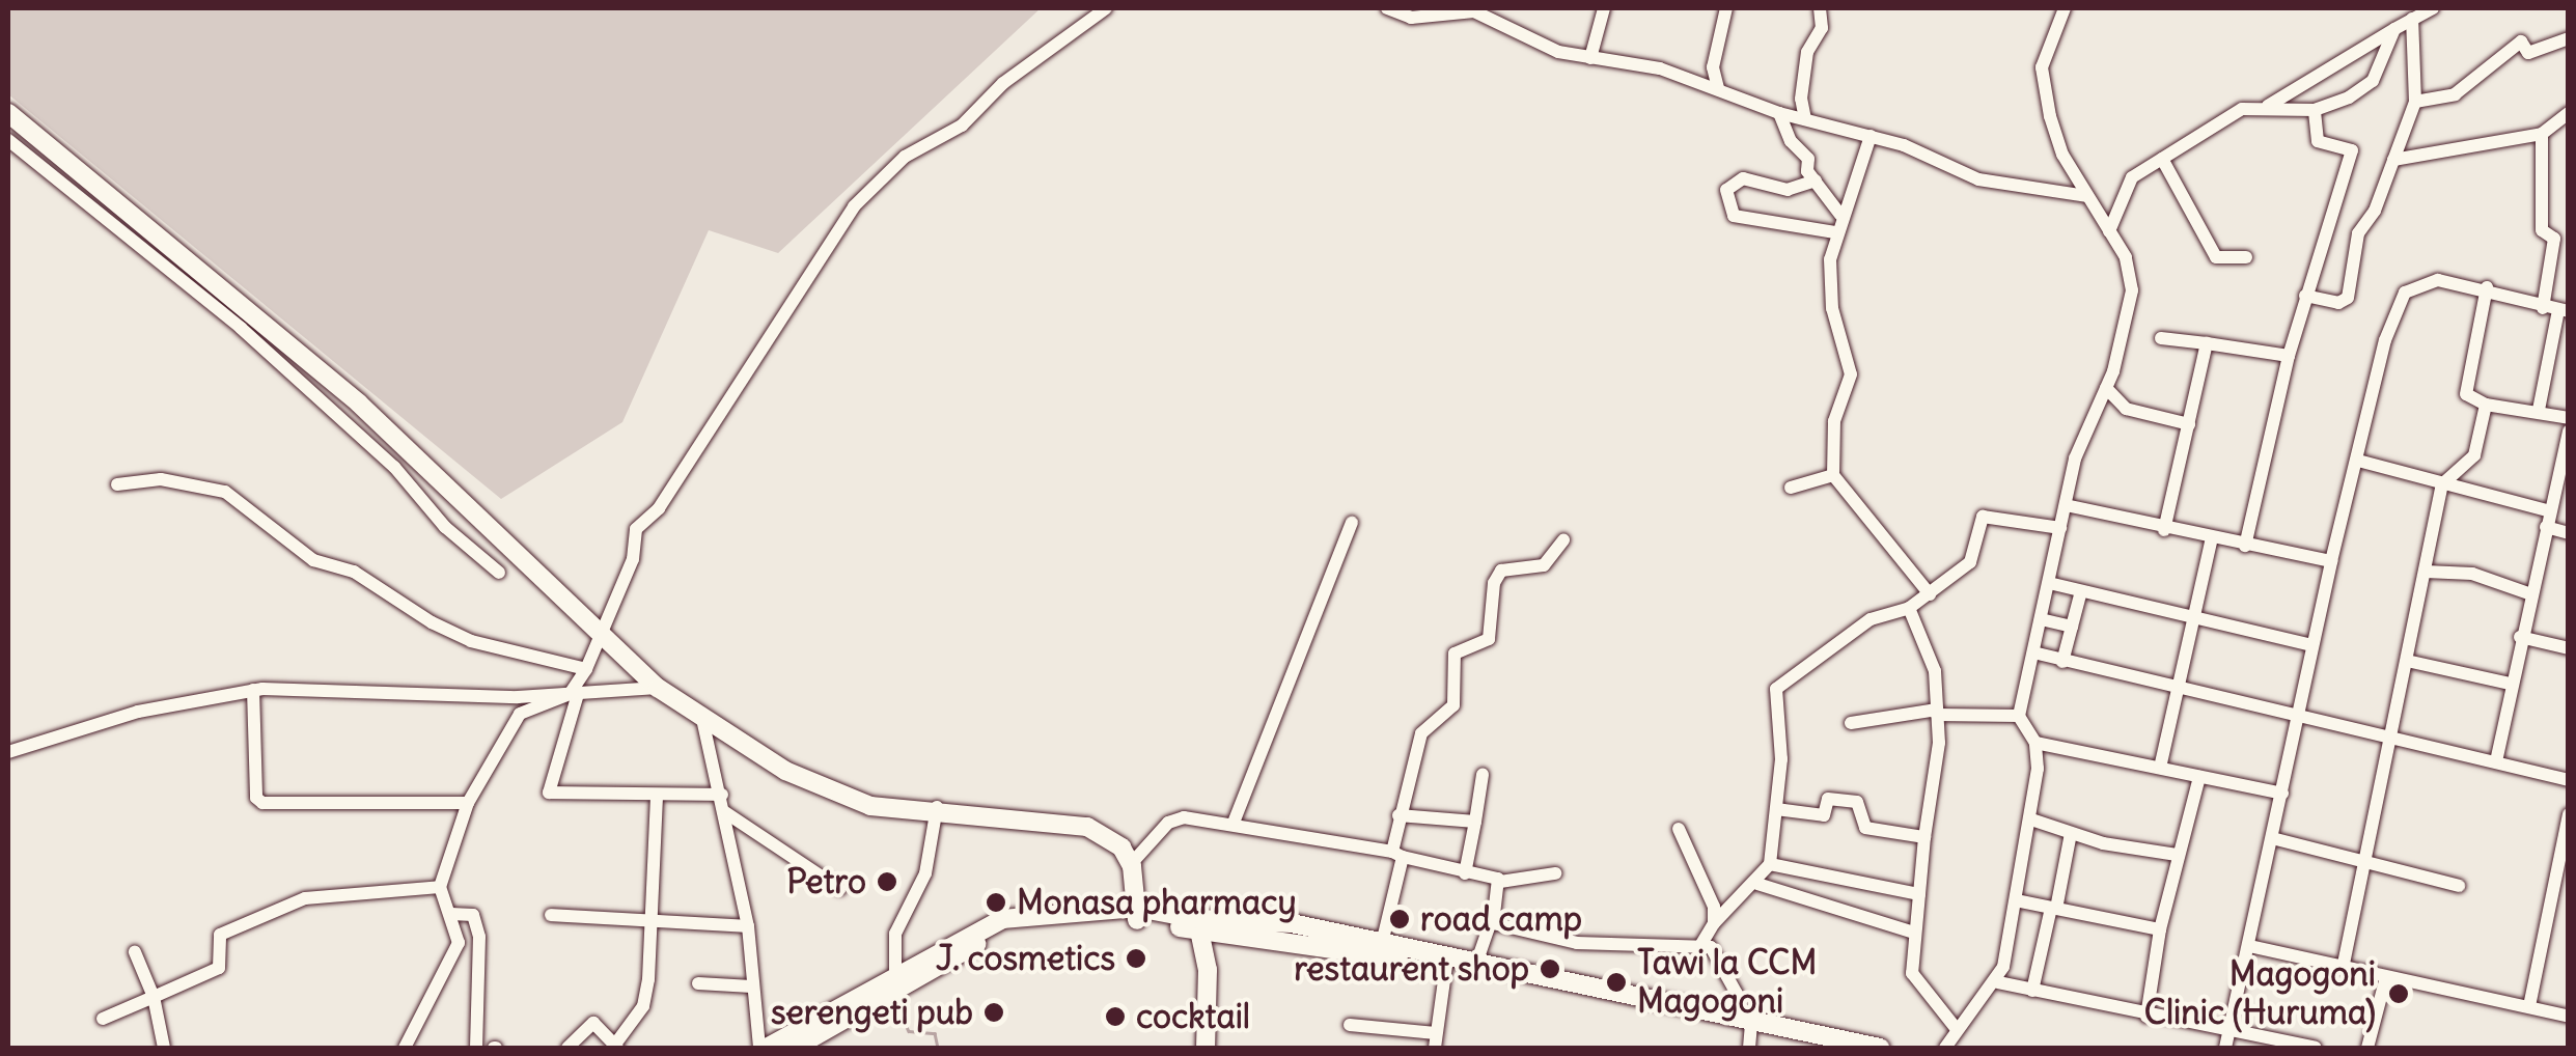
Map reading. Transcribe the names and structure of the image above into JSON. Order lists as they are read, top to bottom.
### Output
{
  "places": [
    "Petro",
    "Monasa pharmacy",
    "road camp",
    "J. cosmetics",
    "restaurent shop",
    "Tawi la CCM Magogoni",
    "Magogoni Clinic (Huruma)",
    "serengeti pub",
    "cocktail"
  ]
}
